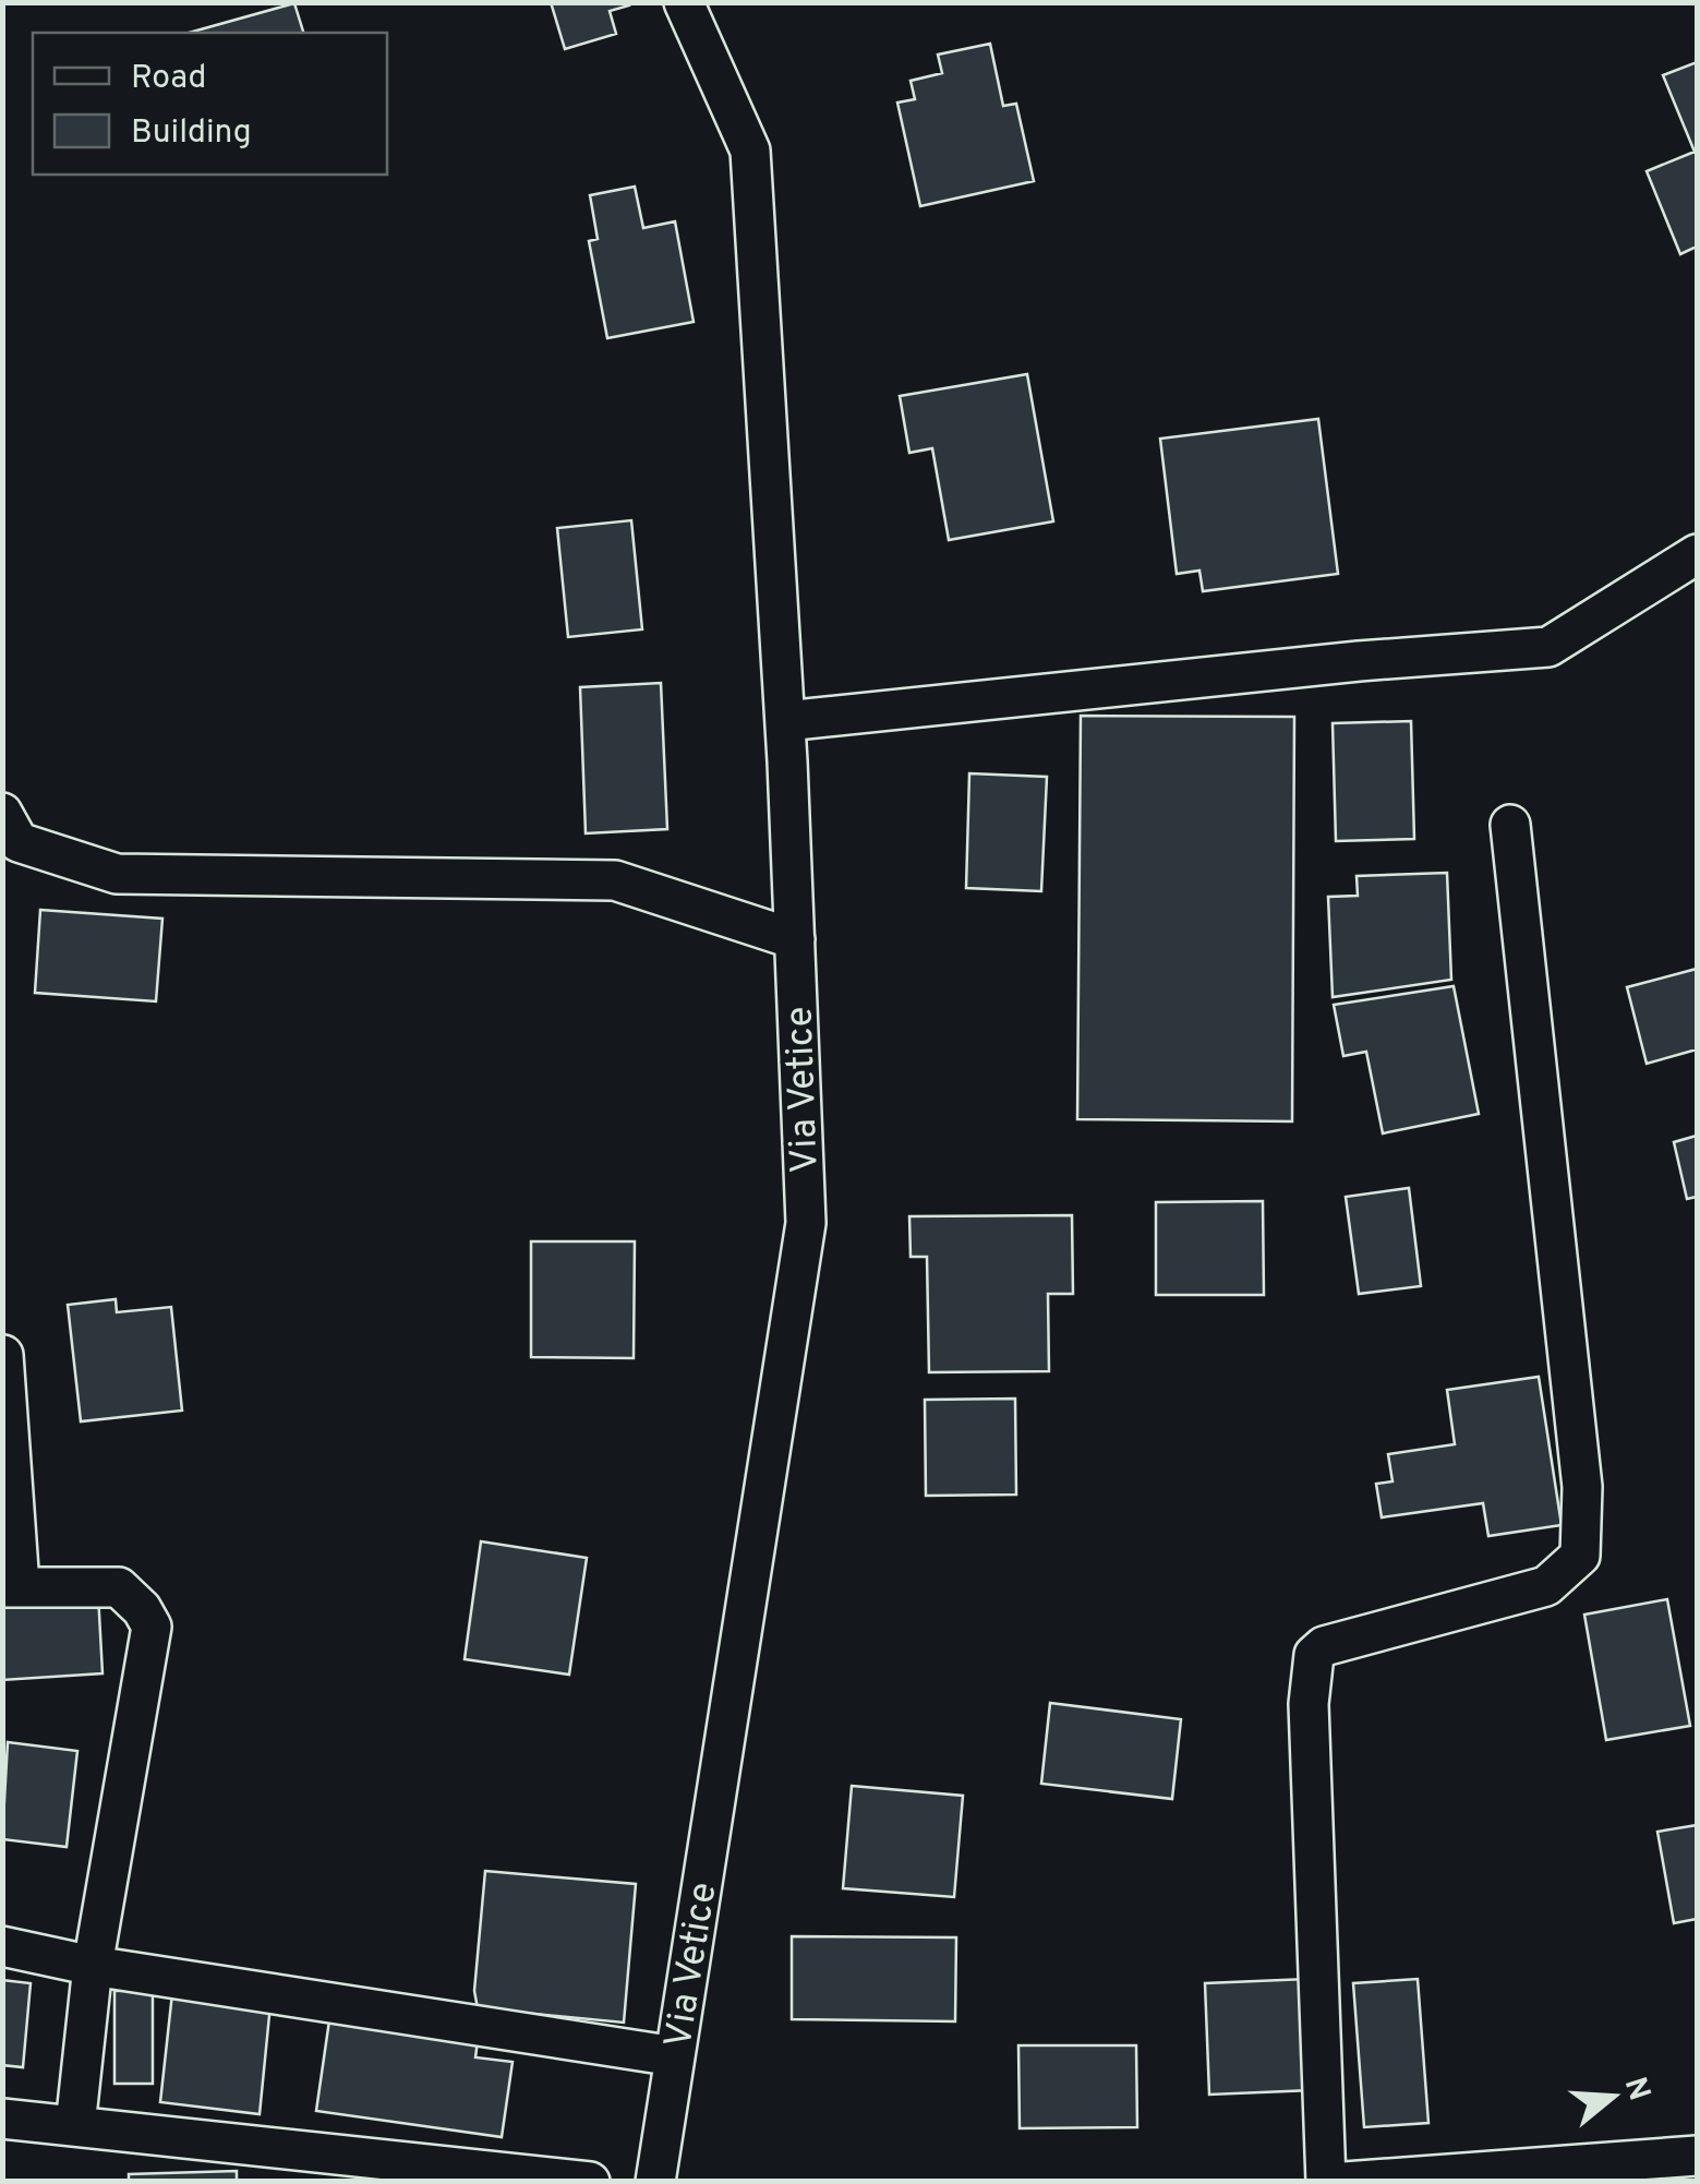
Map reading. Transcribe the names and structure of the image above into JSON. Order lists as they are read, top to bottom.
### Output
{
  "streets": {
    "street": ["Via Vetice"]
  },
  "legend": ["Road", "Building"],
  "north": "right"
}
